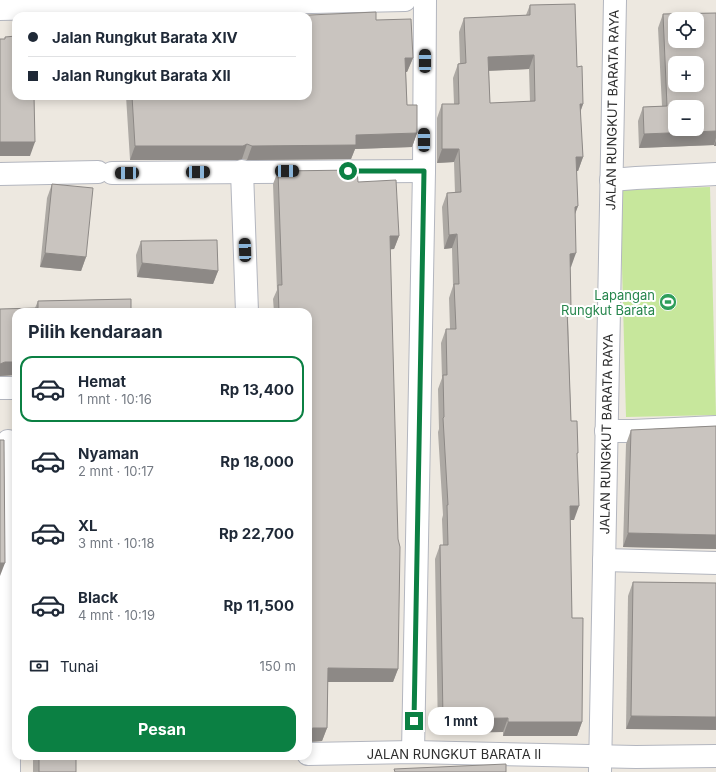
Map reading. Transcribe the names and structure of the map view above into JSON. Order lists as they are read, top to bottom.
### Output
{
  "streets": {
    "street": ["JALAN RUNGKUT BARATA RAYA", "JALAN RUNGKUT BARATA II"]
  },
  "crossings": [
    ["JALAN RUNGKUT BARATA RAYA", "JALAN RUNGKUT BARATA II"]
  ],
  "places": {
    "sports": ["Lapangan Rungkut Barata"]
  },
  "page": {
    "map_buttons": ["+", "−"],
    "banner": ["Jalan Rungkut Barata XIV", "Jalan Rungkut Barata XII"],
    "heading": "Pilih kendaraan",
    "list": [
      {
        "name": "Hemat",
        "note": "1 mnt · 10:16",
        "value": "Rp 13,400"
      },
      {
        "name": "Nyaman",
        "note": "2 mnt · 10:17",
        "value": "Rp 18,000"
      },
      {
        "name": "XL",
        "note": "3 mnt · 10:18",
        "value": "Rp 22,700"
      },
      {
        "name": "Black",
        "note": "4 mnt · 10:19",
        "value": "Rp 11,500"
      }
    ],
    "pay": ["Tunai", "150 m"],
    "buttons": "Pesan",
    "bubble": "1 mnt"
  }
}
